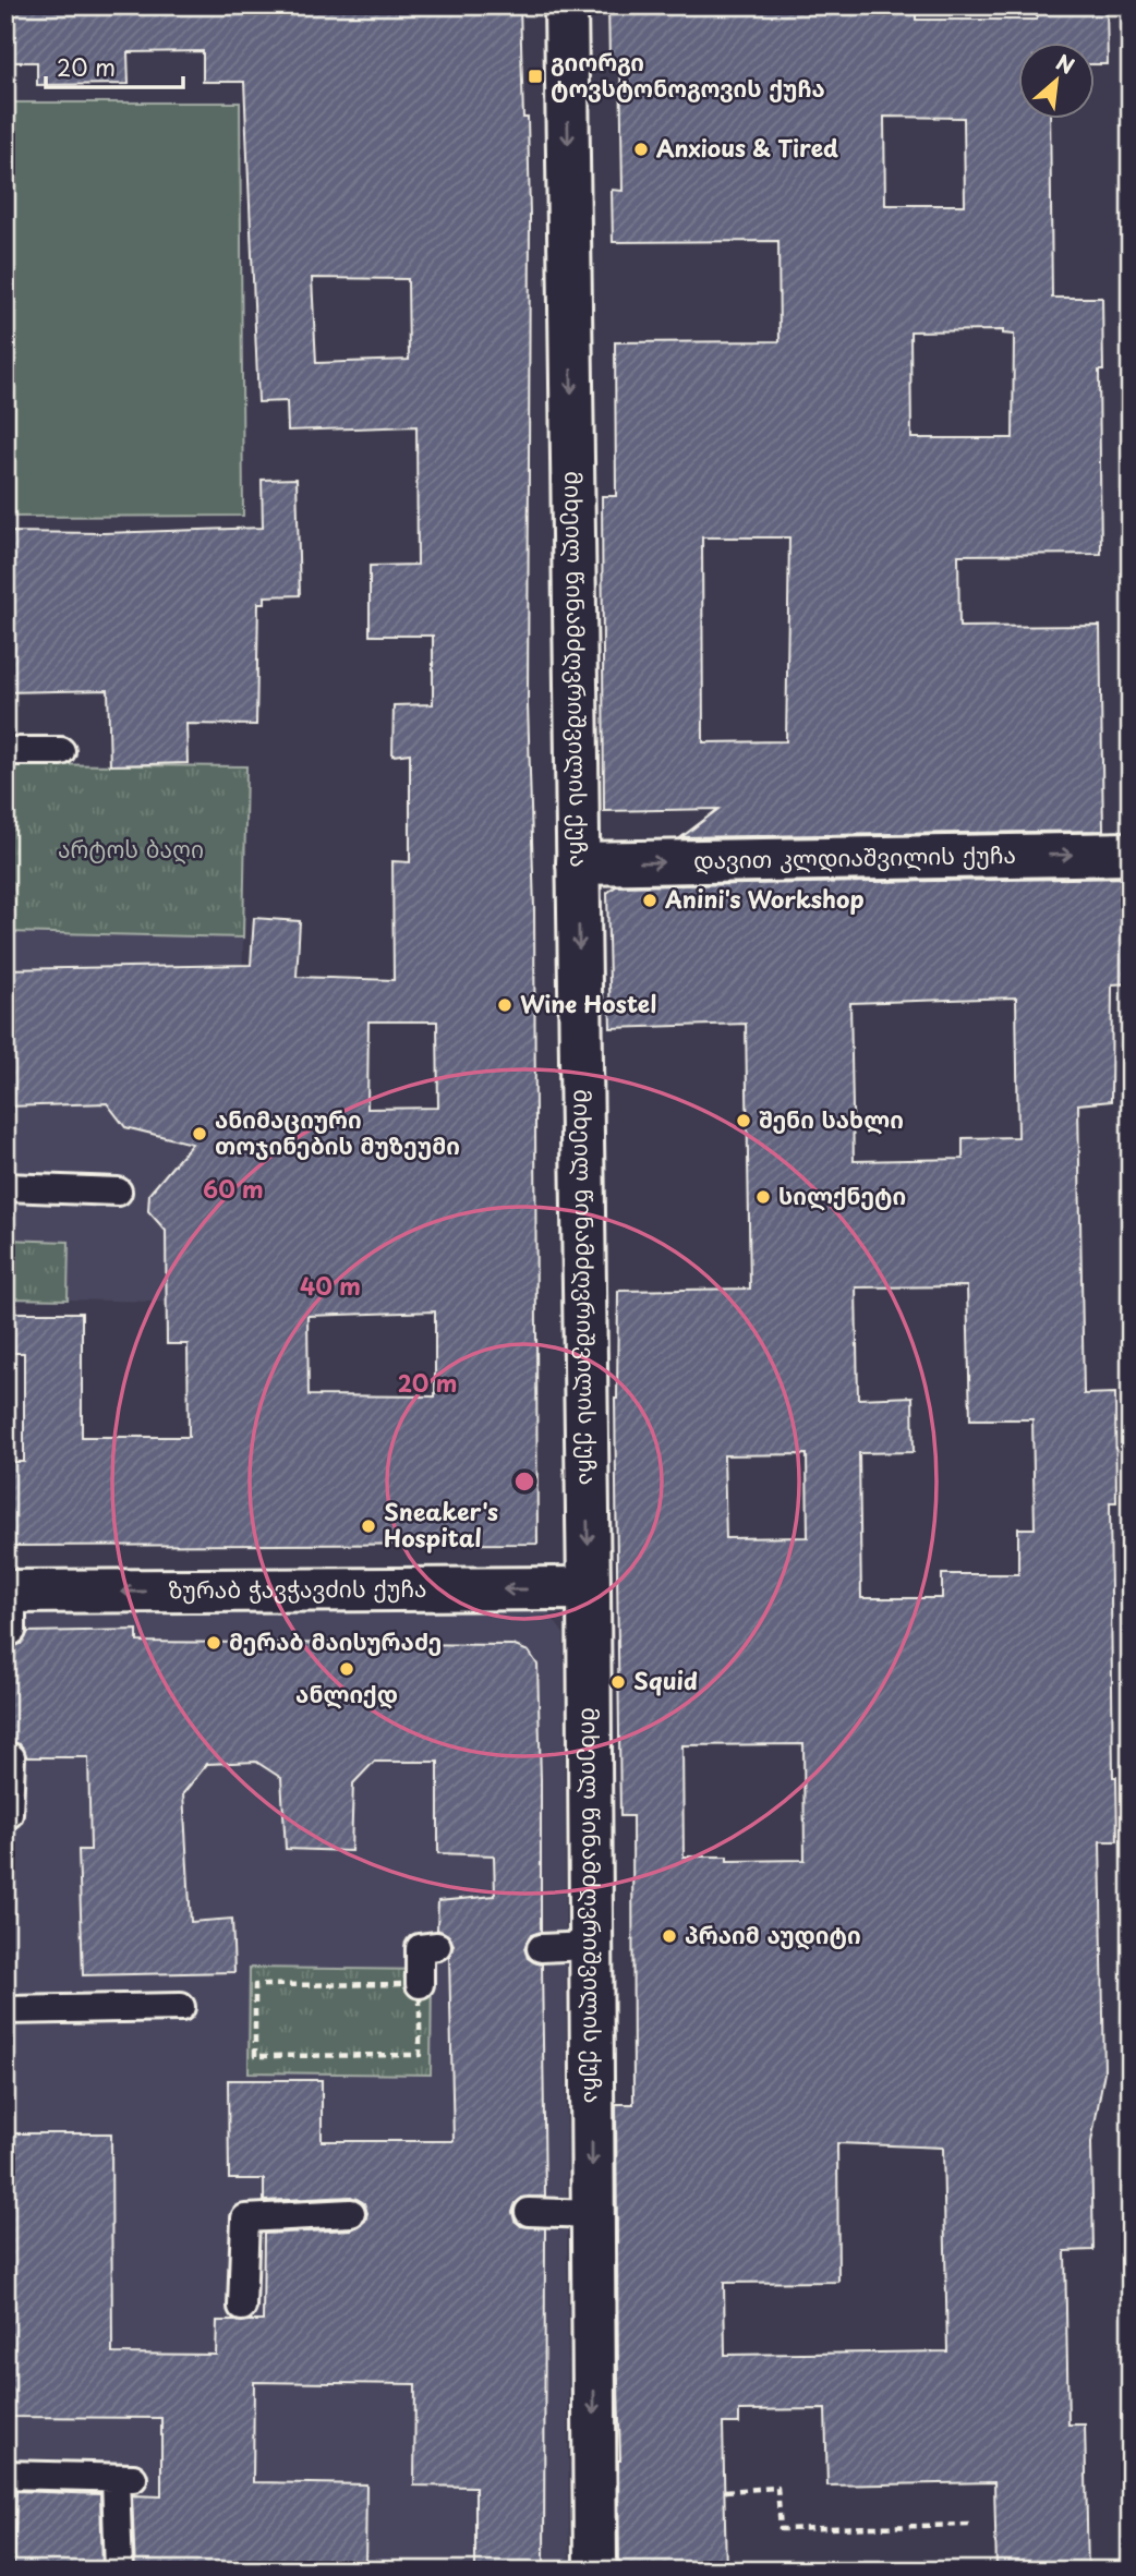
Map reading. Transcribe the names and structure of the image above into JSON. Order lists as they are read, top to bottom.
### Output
{
  "streets": {
    "street": ["მიხეილ წინამძღვრიშვილის ქუჩა", "დავით კლდიაშვილის ქუჩა", "ზურაბ ჭავჭავძის ქუჩა"]
  },
  "crossings": [
    ["მიხეილ წინამძღვრიშვილის ქუჩა", "დავით კლდიაშვილის ქუჩა"],
    ["მიხეილ წინამძღვრიშვილის ქუჩა", "ზურაბ ჭავჭავძის ქუჩა"]
  ],
  "one_way": ["მიხეილ წინამძღვრიშვილის ქუჩა", "დავით კლდიაშვილის ქუჩა", "ზურაბ ჭავჭავძის ქუჩა"],
  "parks": ["არტოს ბაღი"],
  "places": {
    "transit": ["გიორგი ტოვსტონოგოვის ქუჩა"],
    "other": [
      "Anxious & Tired",
      "Anini's Workshop",
      "Wine Hostel",
      "შენი სახლი",
      "ანიმაციური თოჯინების მუზეუმი",
      "სილქნეტი",
      "Sneaker's Hospital",
      "მერაბ მაისურაძე",
      "ანლიქდ",
      "Squid",
      "პრაიმ აუდიტი"
    ]
  },
  "scale_bar": "20 m",
  "north": "top right",
  "rings": ["60 m", "40 m", "20 m"]
}
